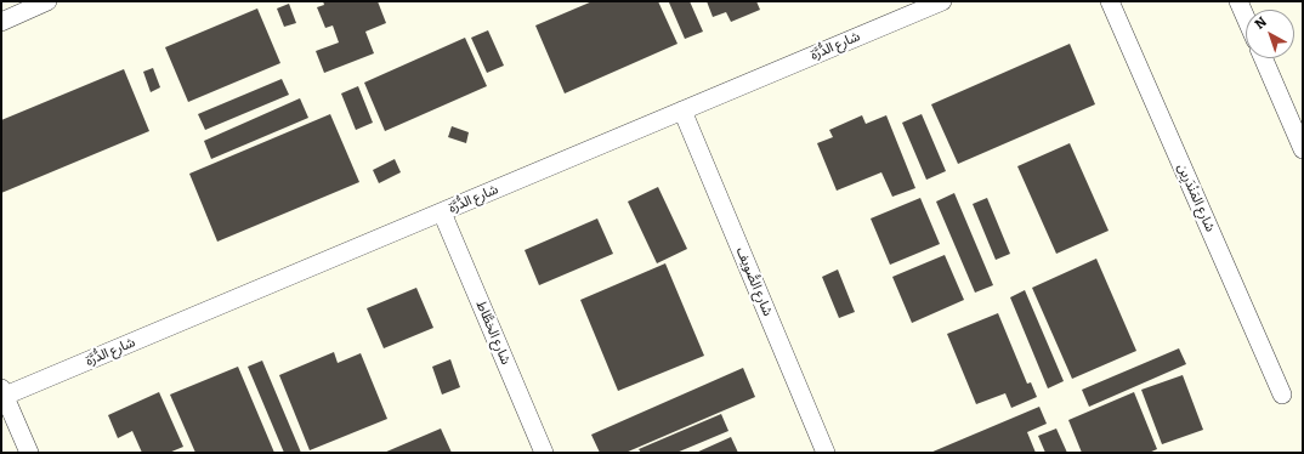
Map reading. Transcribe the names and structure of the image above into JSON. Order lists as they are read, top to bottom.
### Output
{
  "streets": {
    "street": [
      "شارع الدُّرَّة",
      "شارع المَنْدَرِين",
      "شارع الصُّويف",
      "شارع الخطَّاط"
    ]
  },
  "crossings": [
    ["شارع الدُّرَّة", "شارع الصُّويف"],
    ["شارع الدُّرَّة", "شارع الخطَّاط"]
  ],
  "north": "top left"
}
